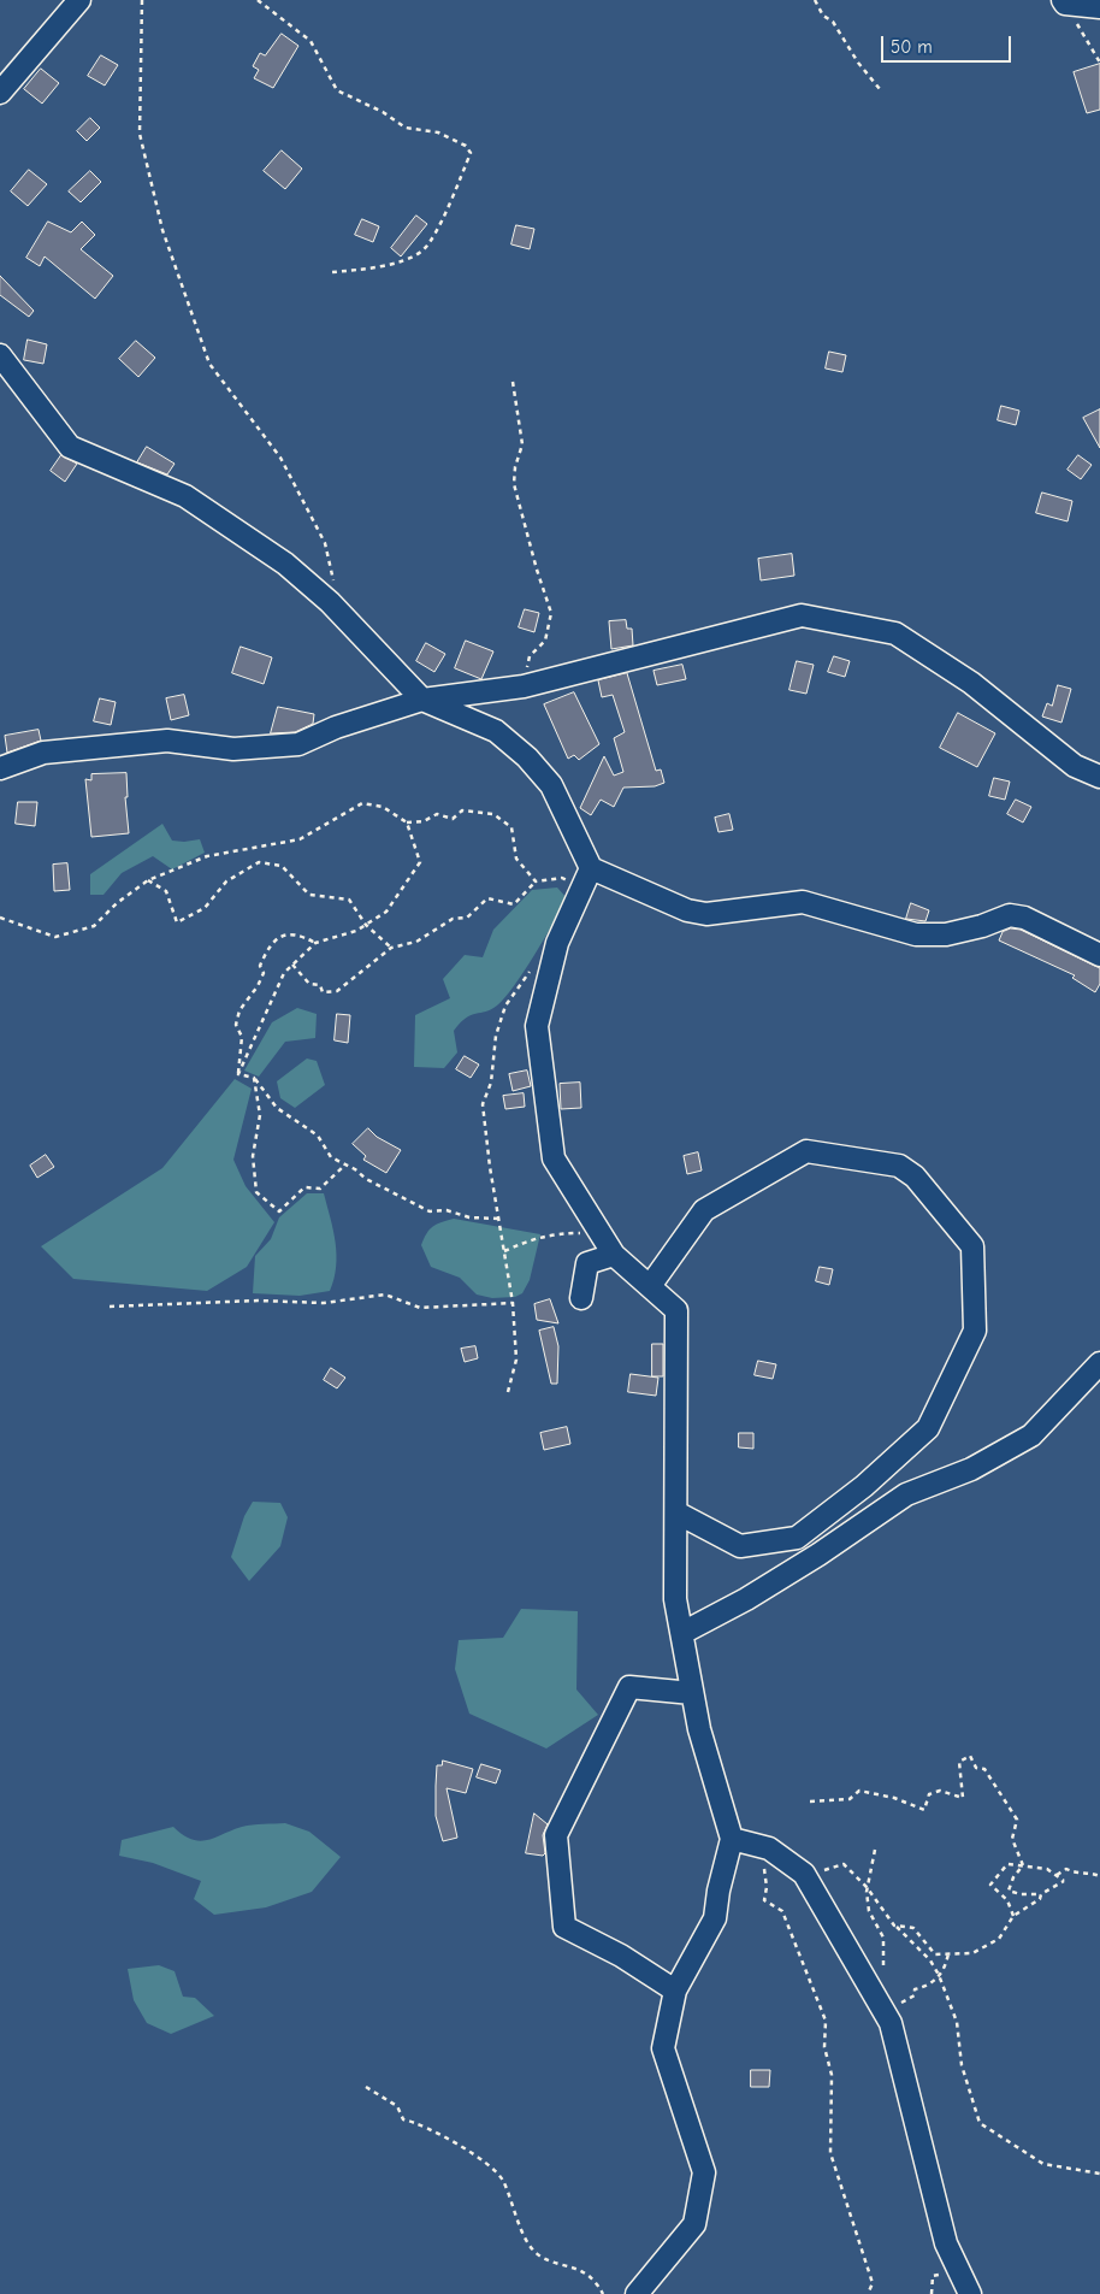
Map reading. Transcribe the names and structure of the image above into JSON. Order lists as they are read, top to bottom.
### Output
{
  "scale_bar": "50 m"
}
